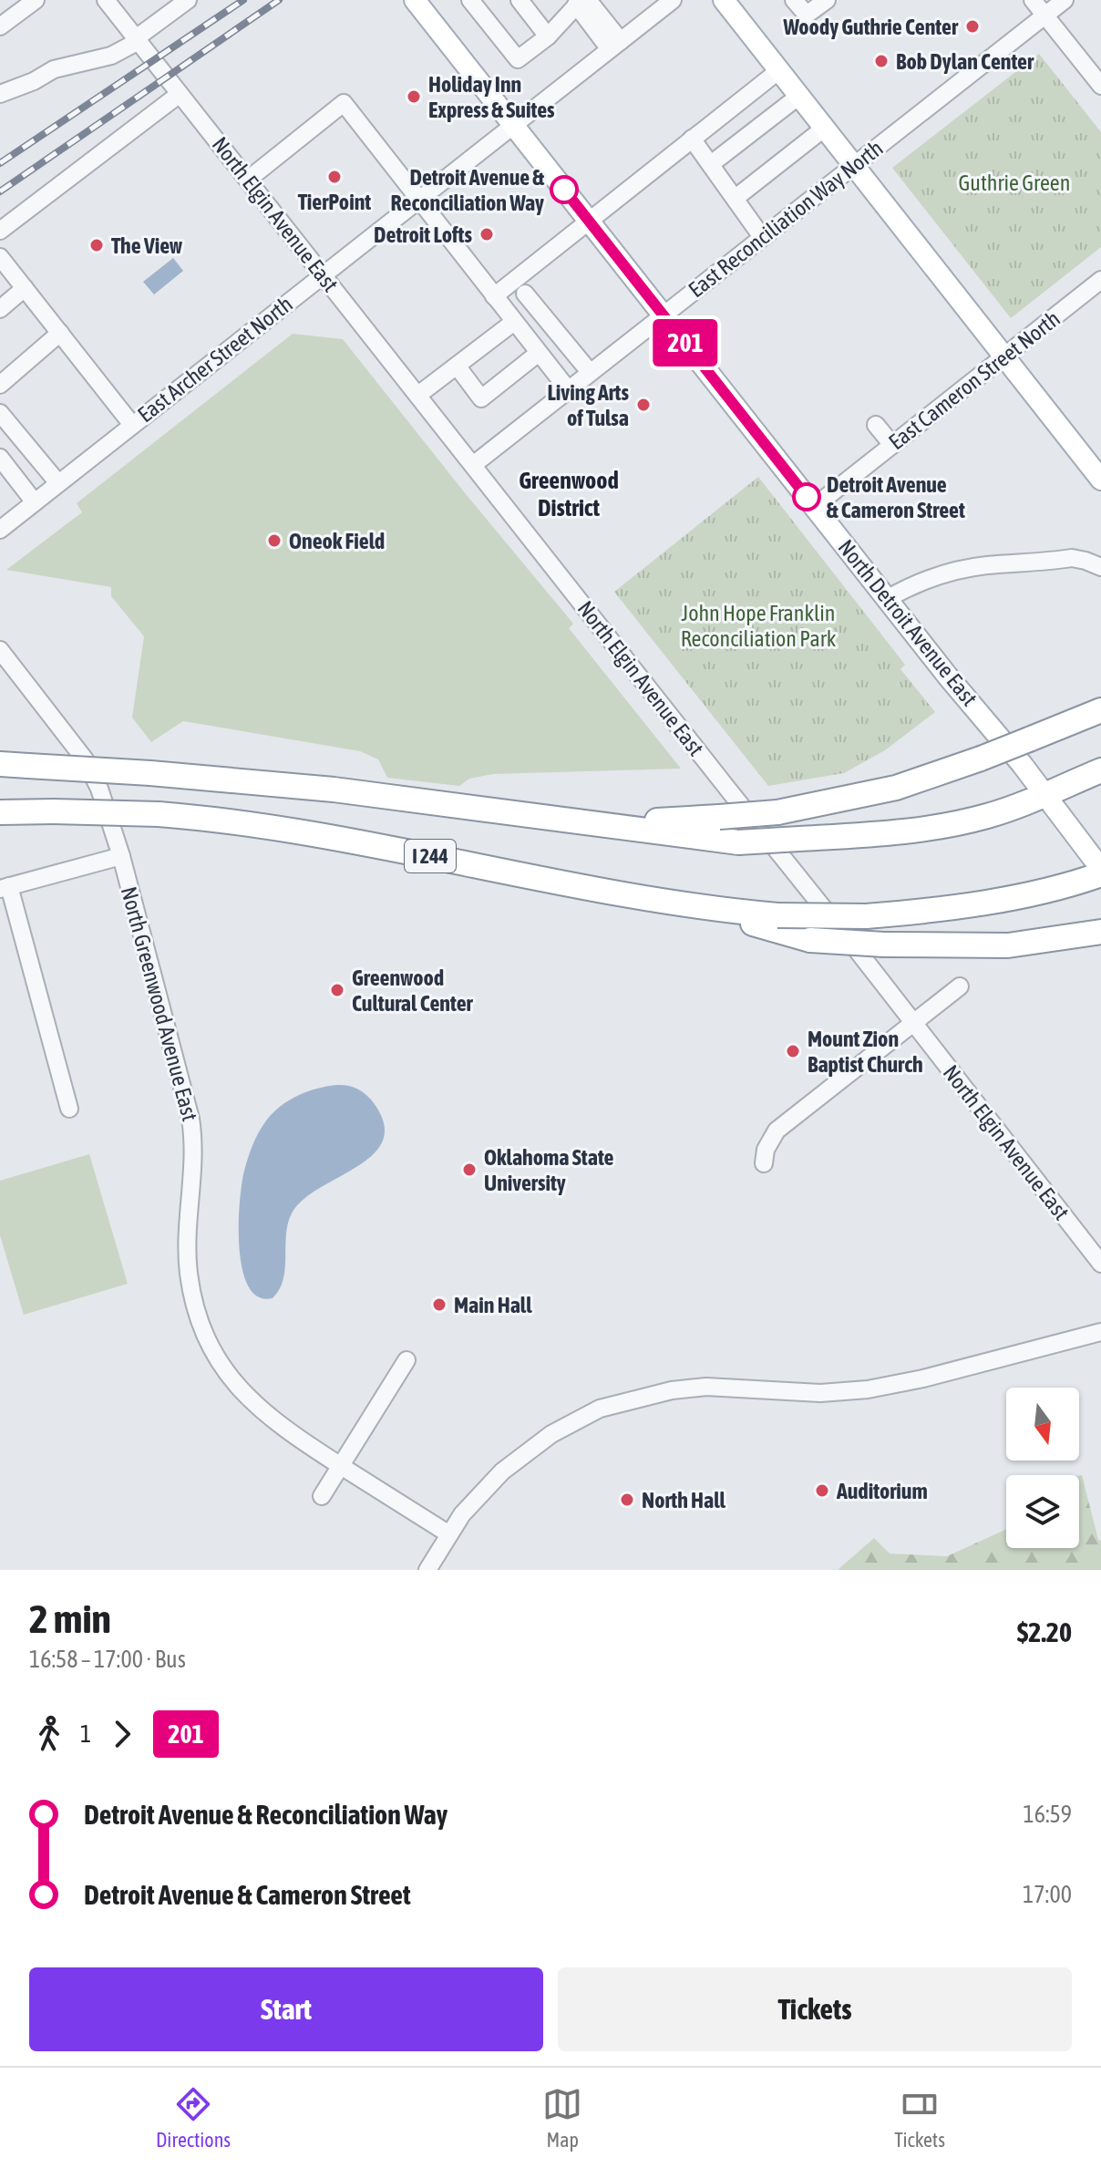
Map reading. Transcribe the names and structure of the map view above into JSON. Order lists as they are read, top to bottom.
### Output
{
  "streets": {
    "highway": ["I 244"],
    "main road": ["North Detroit Avenue East"],
    "street": [
      "North Elgin Avenue East",
      "East Reconciliation Way North",
      "East Archer Street North",
      "East Cameron Street North",
      "North Greenwood Avenue East"
    ]
  },
  "crossings": [
    ["North Elgin Avenue East", "East Reconciliation Way North"],
    ["North Elgin Avenue East", "East Archer Street North"],
    ["East Reconciliation Way North", "North Detroit Avenue East"],
    ["East Archer Street North", "North Detroit Avenue East"],
    ["East Cameron Street North", "North Detroit Avenue East"]
  ],
  "districts": ["Greenwood District"],
  "parks": ["Guthrie Green", "John Hope Franklin Reconciliation Park"],
  "places": [
    "Woody Guthrie Center",
    "Bob Dylan Center",
    "Holiday Inn Express & Suites",
    "TierPoint",
    "Detroit Avenue & Reconciliation Way",
    "Detroit Lofts",
    "The View",
    "Living Arts of Tulsa",
    "Detroit Avenue & Cameron Street",
    "Oneok Field",
    "Greenwood Cultural Center",
    "Mount Zion Baptist Church",
    "Oklahoma State University",
    "Main Hall",
    "Auditorium",
    "North Hall"
  ],
  "lines": ["bus line 201"],
  "north": "bottom",
  "page": {
    "on_map": "201",
    "heading": ["2 min", "16:58 – 17:00 · Bus", "$2.20"],
    "legs": ["1", "201"],
    "list": [
      {
        "name": "Detroit Avenue & Reconciliation Way",
        "value": "16:59"
      },
      {
        "name": "Detroit Avenue & Cameron Street",
        "value": "17:00"
      }
    ],
    "buttons": ["Start", "Tickets"],
    "tabs": ["Directions", "Map", "Tickets"]
  }
}
